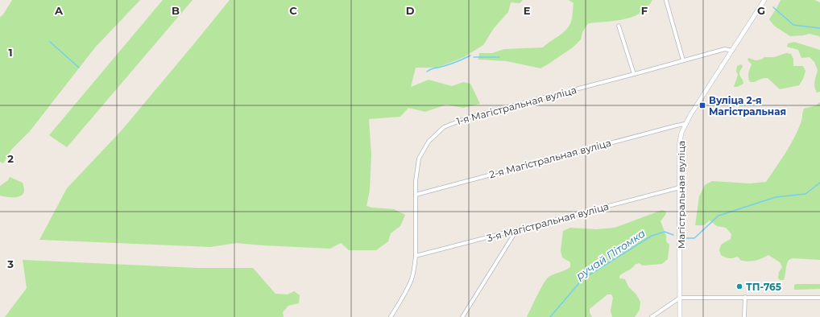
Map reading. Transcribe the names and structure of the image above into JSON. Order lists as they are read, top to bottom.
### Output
{
  "streets": {
    "street": [
      "1-я Магістральная вуліца",
      "2-я Магістральная вуліца",
      "Магістральная вуліца",
      "3-я Магістральная вуліца"
    ]
  },
  "crossings": [
    ["1-я Магістральная вуліца", "2-я Магістральная вуліца"],
    ["1-я Магістральная вуліца", "Магістральная вуліца"],
    ["1-я Магістральная вуліца", "3-я Магістральная вуліца"],
    ["2-я Магістральная вуліца", "Магістральная вуліца"],
    ["Магістральная вуліца", "3-я Магістральная вуліца"]
  ],
  "water": ["ручай Пітомка"],
  "places": {
    "transit": ["Вуліца 2-я Магістральная"],
    "other": ["ТП-765"]
  },
  "grid": {
    "columns": [
      "A",
      "B",
      "C",
      "D",
      "E",
      "F",
      "G"
    ],
    "rows": ["1", "2", "3"]
  }
}
